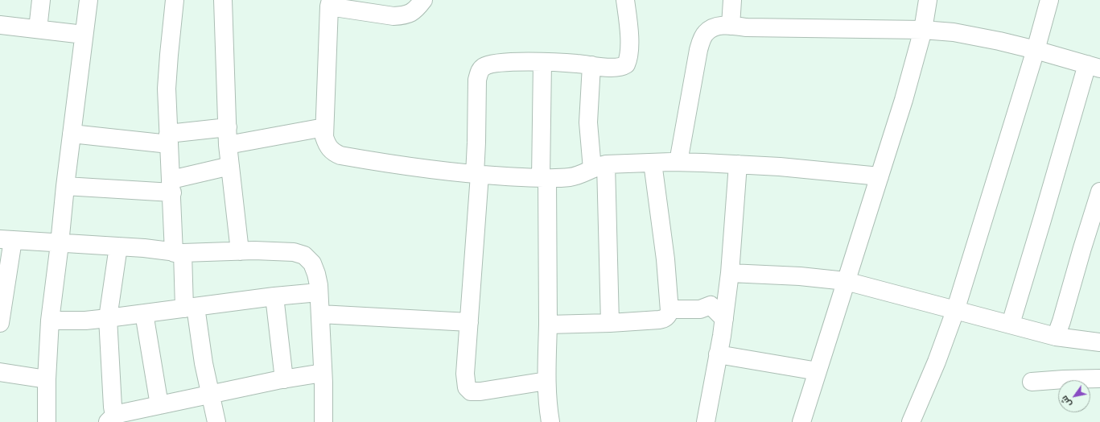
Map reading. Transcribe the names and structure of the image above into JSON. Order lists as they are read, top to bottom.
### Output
{
  "north": "bottom left"
}
